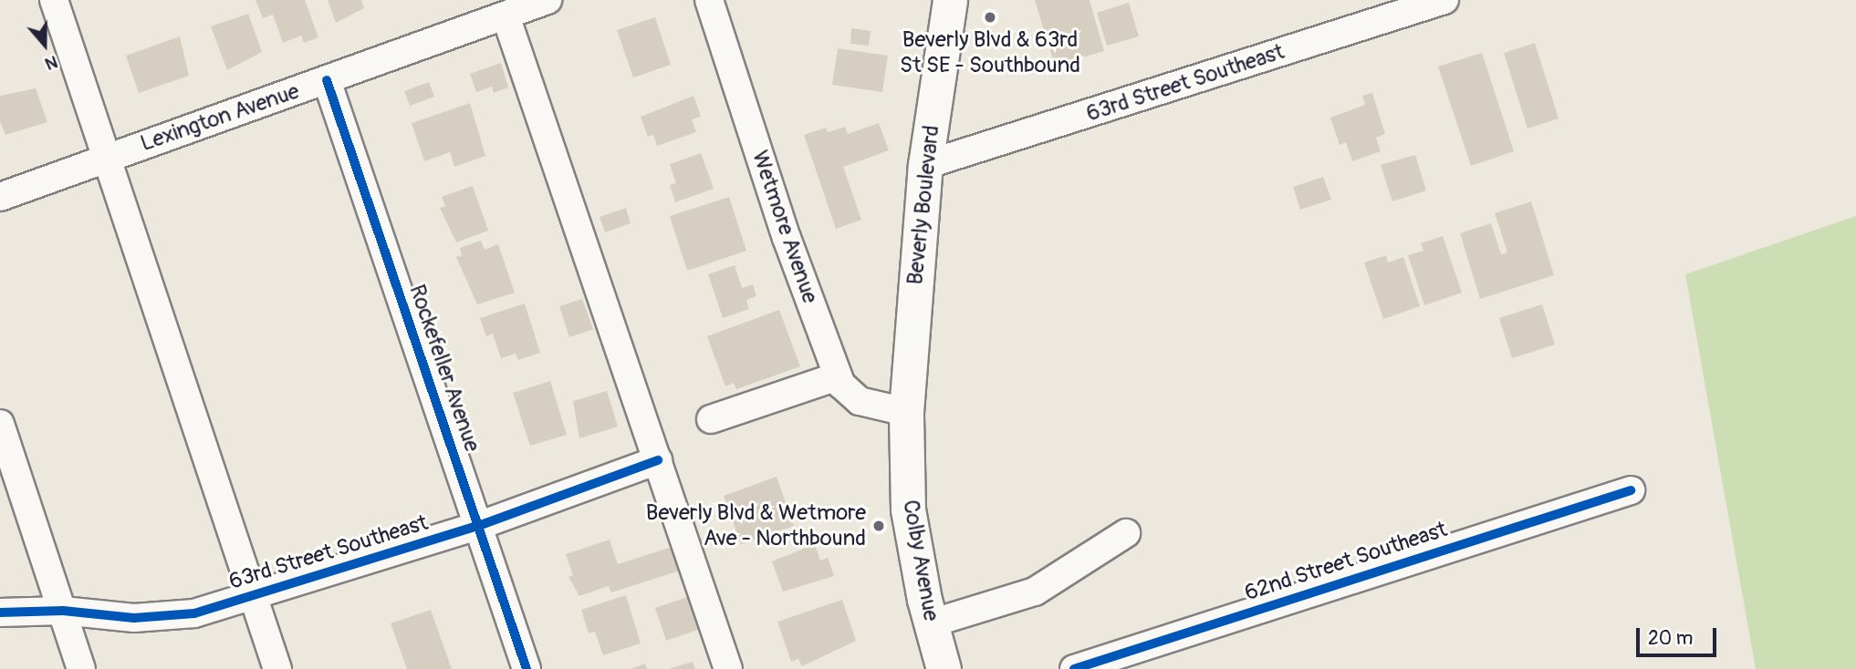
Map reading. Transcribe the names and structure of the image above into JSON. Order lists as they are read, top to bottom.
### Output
{
  "streets": {
    "main road": ["Beverly Boulevard", "Colby Avenue"],
    "street": [
      "63rd Street Southeast",
      "Lexington Avenue",
      "Wetmore Avenue",
      "Rockefeller Avenue",
      "62nd Street Southeast"
    ]
  },
  "crossings": [
    ["63rd Street Southeast", "Beverly Boulevard"],
    ["63rd Street Southeast", "Rockefeller Avenue"],
    ["Lexington Avenue", "Rockefeller Avenue"],
    ["Beverly Boulevard", "Wetmore Avenue"],
    ["Beverly Boulevard", "Colby Avenue"],
    ["Wetmore Avenue", "Colby Avenue"]
  ],
  "places": ["Beverly Blvd & 63rd St SE - Southbound", "Beverly Blvd & Wetmore Ave - Northbound"],
  "scale_bar": "20 m",
  "north": "bottom"
}
